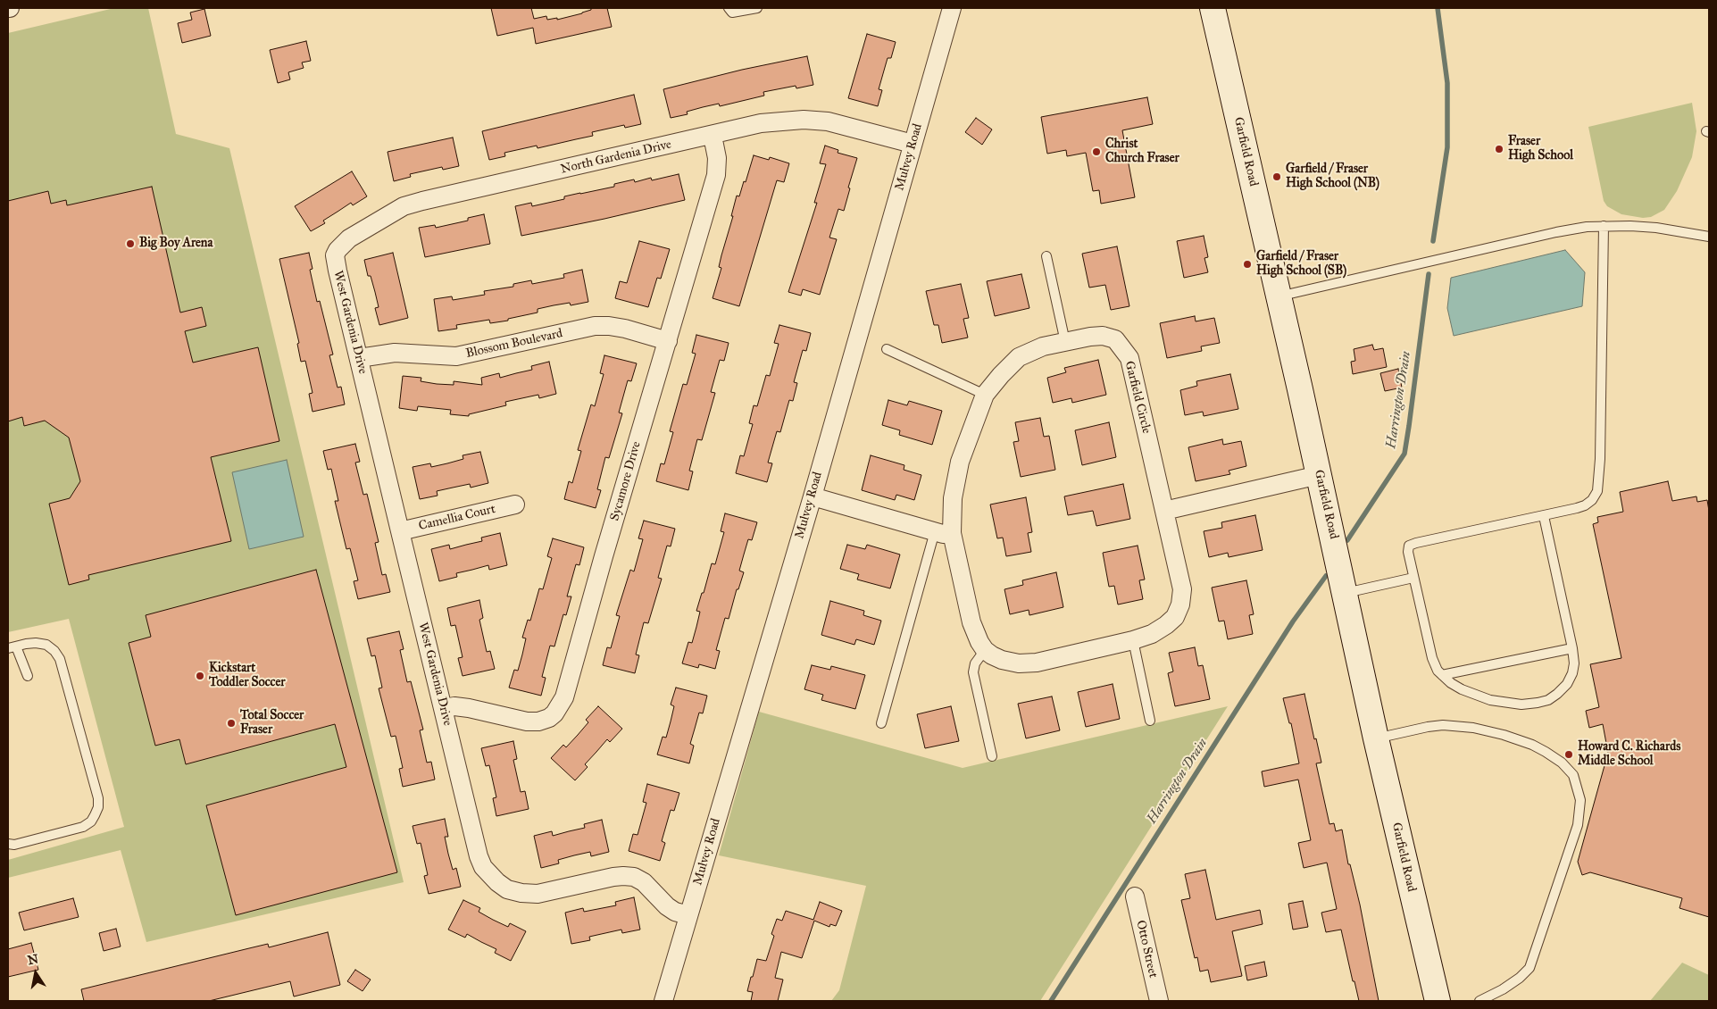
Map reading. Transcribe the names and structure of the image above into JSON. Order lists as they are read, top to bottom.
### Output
{
  "streets": {
    "main road": ["Garfield Road"],
    "street": [
      "North Gardenia Drive",
      "Mulvey Road",
      "West Gardenia Drive",
      "Blossom Boulevard",
      "Garfield Circle",
      "Sycamore Drive",
      "Camellia Court",
      "Otto Street"
    ]
  },
  "crossings": [
    ["North Gardenia Drive", "Mulvey Road"],
    ["North Gardenia Drive", "West Gardenia Drive"],
    ["North Gardenia Drive", "Sycamore Drive"],
    ["Mulvey Road", "West Gardenia Drive"],
    ["West Gardenia Drive", "Blossom Boulevard"],
    ["West Gardenia Drive", "Sycamore Drive"],
    ["West Gardenia Drive", "Camellia Court"],
    ["Blossom Boulevard", "Sycamore Drive"]
  ],
  "water": ["Harrington Drain"],
  "places": [
    "Fraser High School",
    "Christ Church Fraser",
    "Garfield / Fraser High School (NB)",
    "Big Boy Arena",
    "Garfield / Fraser High School (SB)",
    "Kickstart Toddler Soccer",
    "Total Soccer Fraser",
    "Howard C. Richards Middle School"
  ],
  "north": "top"
}
